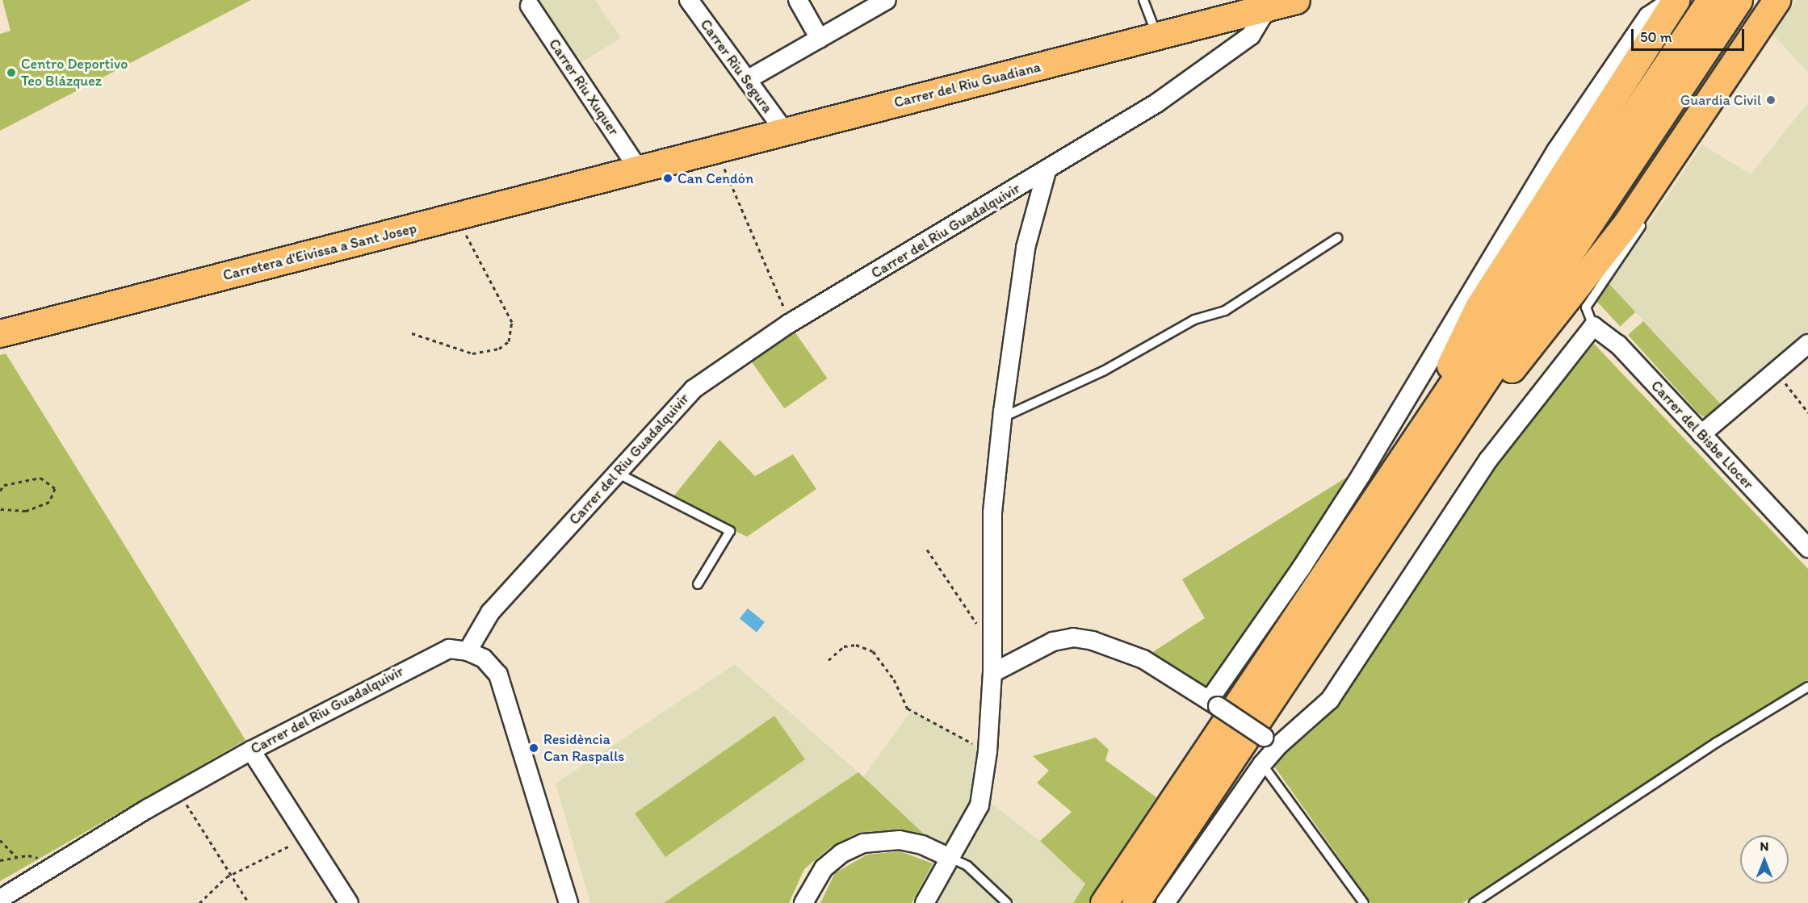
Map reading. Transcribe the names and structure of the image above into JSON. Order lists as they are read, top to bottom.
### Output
{
  "streets": {
    "main road": ["Carrer del Riu Guadiana", "Carretera d'Eivissa a Sant Josep"],
    "street": [
      "Carrer Riu Segura",
      "Carrer Riu Xuquer",
      "Carrer del Riu Guadalquivir",
      "Carrer del Bisbe Llocer"
    ]
  },
  "crossings": [
    ["Carrer Riu Segura", "Carrer del Riu Guadiana"],
    ["Carrer del Riu Guadiana", "Carrer Riu Xuquer"],
    ["Carrer del Riu Guadiana", "Carrer del Riu Guadalquivir"],
    ["Carrer del Riu Guadiana", "Carretera d'Eivissa a Sant Josep"],
    ["Carrer Riu Xuquer", "Carretera d'Eivissa a Sant Josep"]
  ],
  "places": [
    "Centro Deportivo Teo Blázquez",
    "Guardia Civil",
    "Can Cendón",
    "Residència Can Raspalls"
  ],
  "scale_bar": "50 m",
  "north": "top"
}
